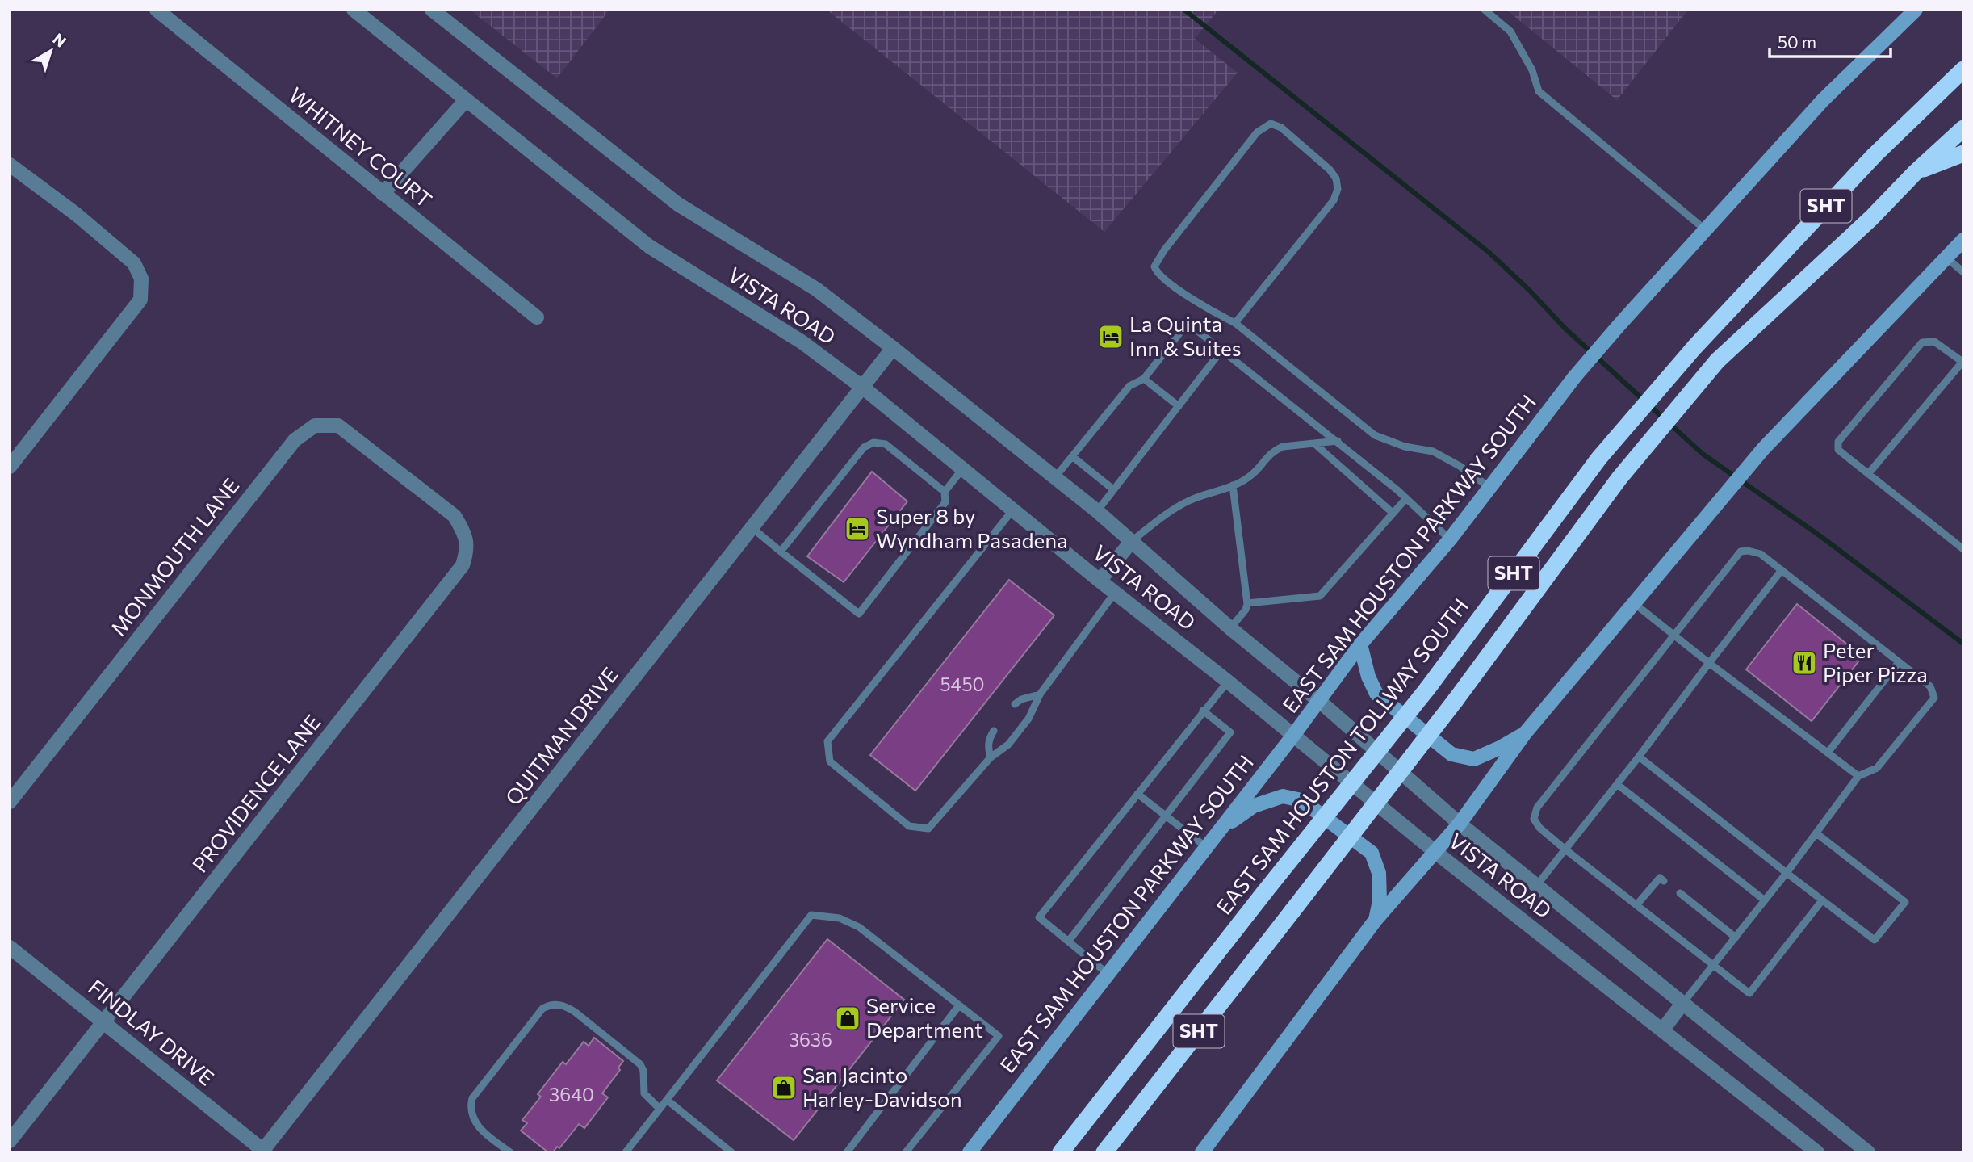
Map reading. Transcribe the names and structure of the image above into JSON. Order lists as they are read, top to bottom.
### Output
{
  "streets": {
    "highway": ["SHT", "EAST SAM HOUSTON TOLLWAY SOUTH"],
    "main road": ["EAST SAM HOUSTON PARKWAY SOUTH"],
    "street": [
      "WHITNEY COURT",
      "VISTA ROAD",
      "MONMOUTH LANE",
      "QUITMAN DRIVE",
      "PROVIDENCE LANE",
      "FINDLAY DRIVE"
    ]
  },
  "crossings": [
    ["VISTA ROAD", "EAST SAM HOUSTON PARKWAY SOUTH"],
    ["VISTA ROAD", "QUITMAN DRIVE"],
    ["MONMOUTH LANE", "PROVIDENCE LANE"],
    ["QUITMAN DRIVE", "FINDLAY DRIVE"],
    ["PROVIDENCE LANE", "FINDLAY DRIVE"]
  ],
  "places": {
    "hotel": ["La Quinta Inn & Suites", "Super 8 by Wyndham Pasadena"],
    "restaurant": ["Peter Piper Pizza"],
    "shop": ["Service Department", "San Jacinto Harley-Davidson"]
  },
  "house_numbers": ["5450", "3636", "3640"],
  "scale_bar": "50 m",
  "north": "top right"
}
